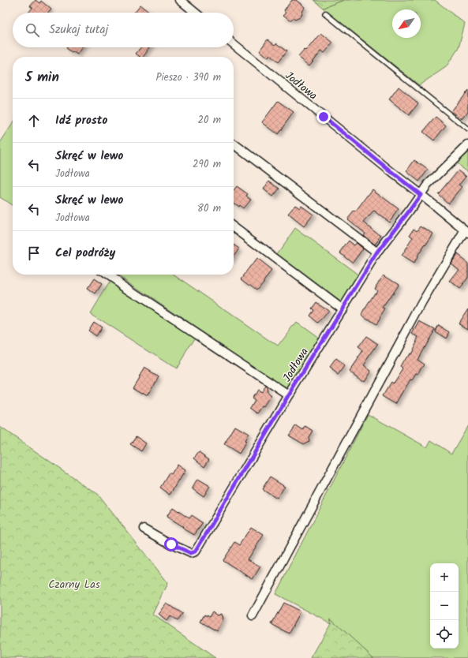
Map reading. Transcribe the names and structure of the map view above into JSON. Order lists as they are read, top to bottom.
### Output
{
  "streets": {
    "street": ["Jodłowa"]
  },
  "parks": ["Czarny Las"],
  "north": "bottom left",
  "page": {
    "search": "Szukaj tutaj",
    "heading": ["5 min", "Pieszo · 390 m"],
    "list": [
      ["Idź prosto", "20 m"],
      ["Skręć w lewo", "Jodłowa", "290 m"],
      ["Skręć w lewo", "Jodłowa", "80 m"],
      "Cel podróży"
    ],
    "map_buttons": ["+", "−"]
  }
}
